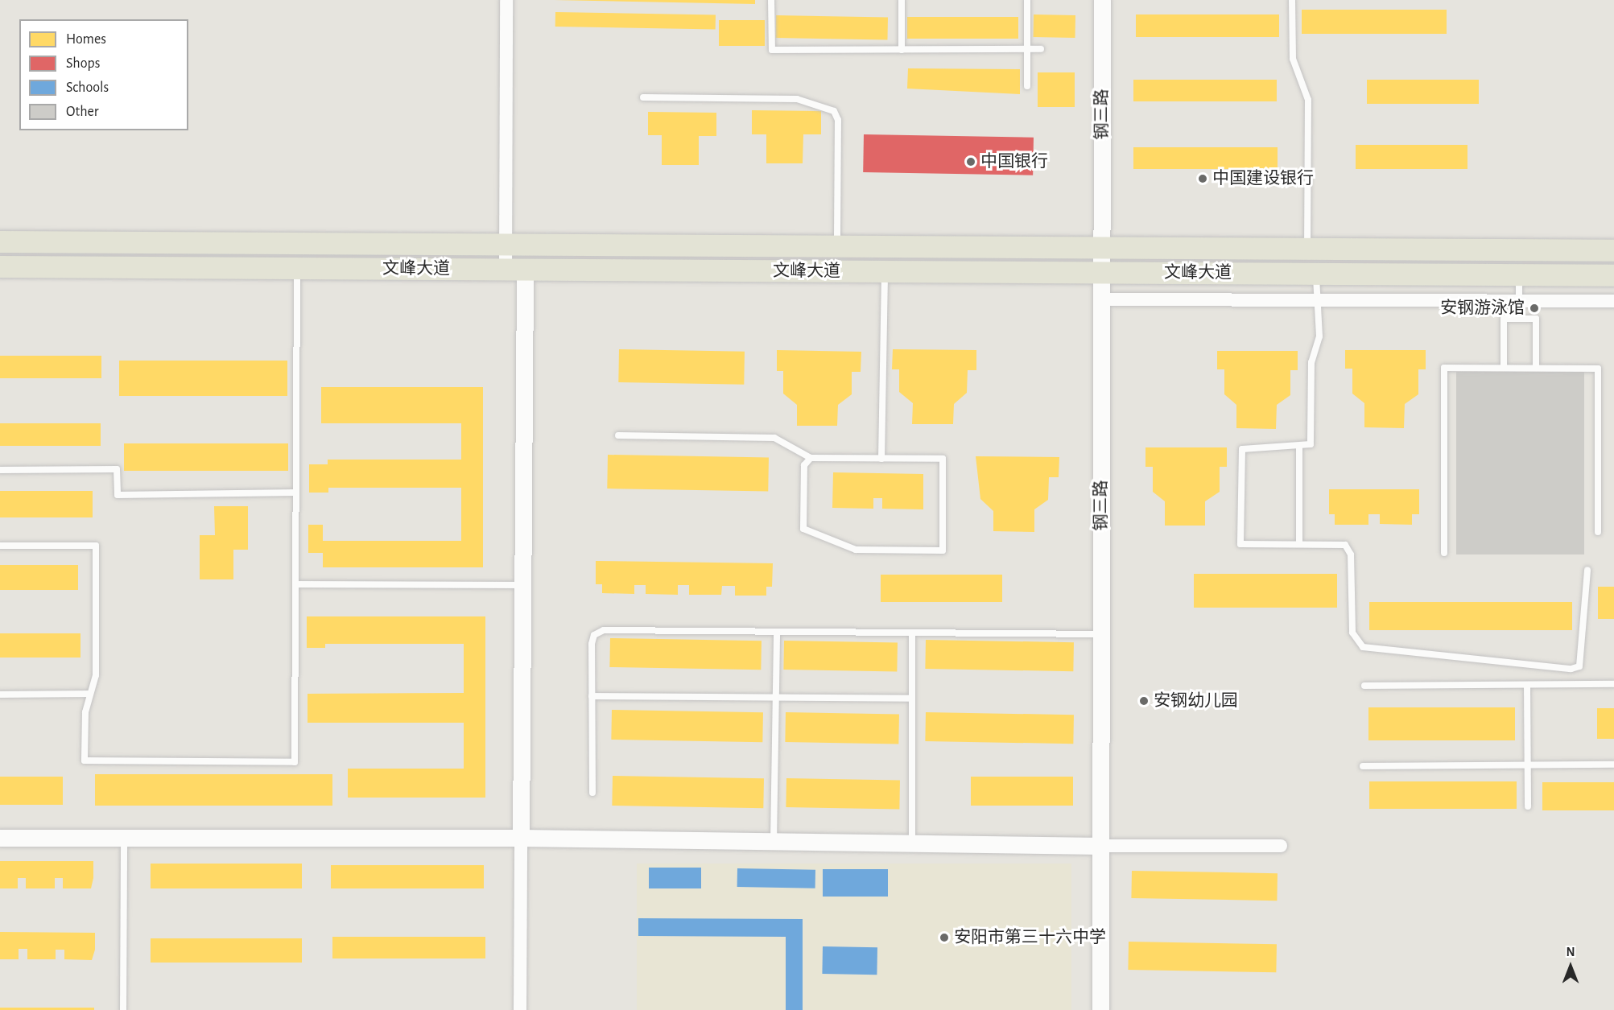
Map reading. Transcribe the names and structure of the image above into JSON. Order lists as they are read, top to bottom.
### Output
{
  "streets": {
    "main road": ["文峰大道"],
    "street": ["钢三路"]
  },
  "crossings": [
    ["钢三路", "文峰大道"]
  ],
  "places": [
    "中国银行",
    "中国建设银行",
    "安钢游泳馆",
    "安钢幼儿园",
    "安阳市第三十六中学"
  ],
  "legend": [
    "Homes",
    "Shops",
    "Schools",
    "Other"
  ],
  "north": "top"
}
